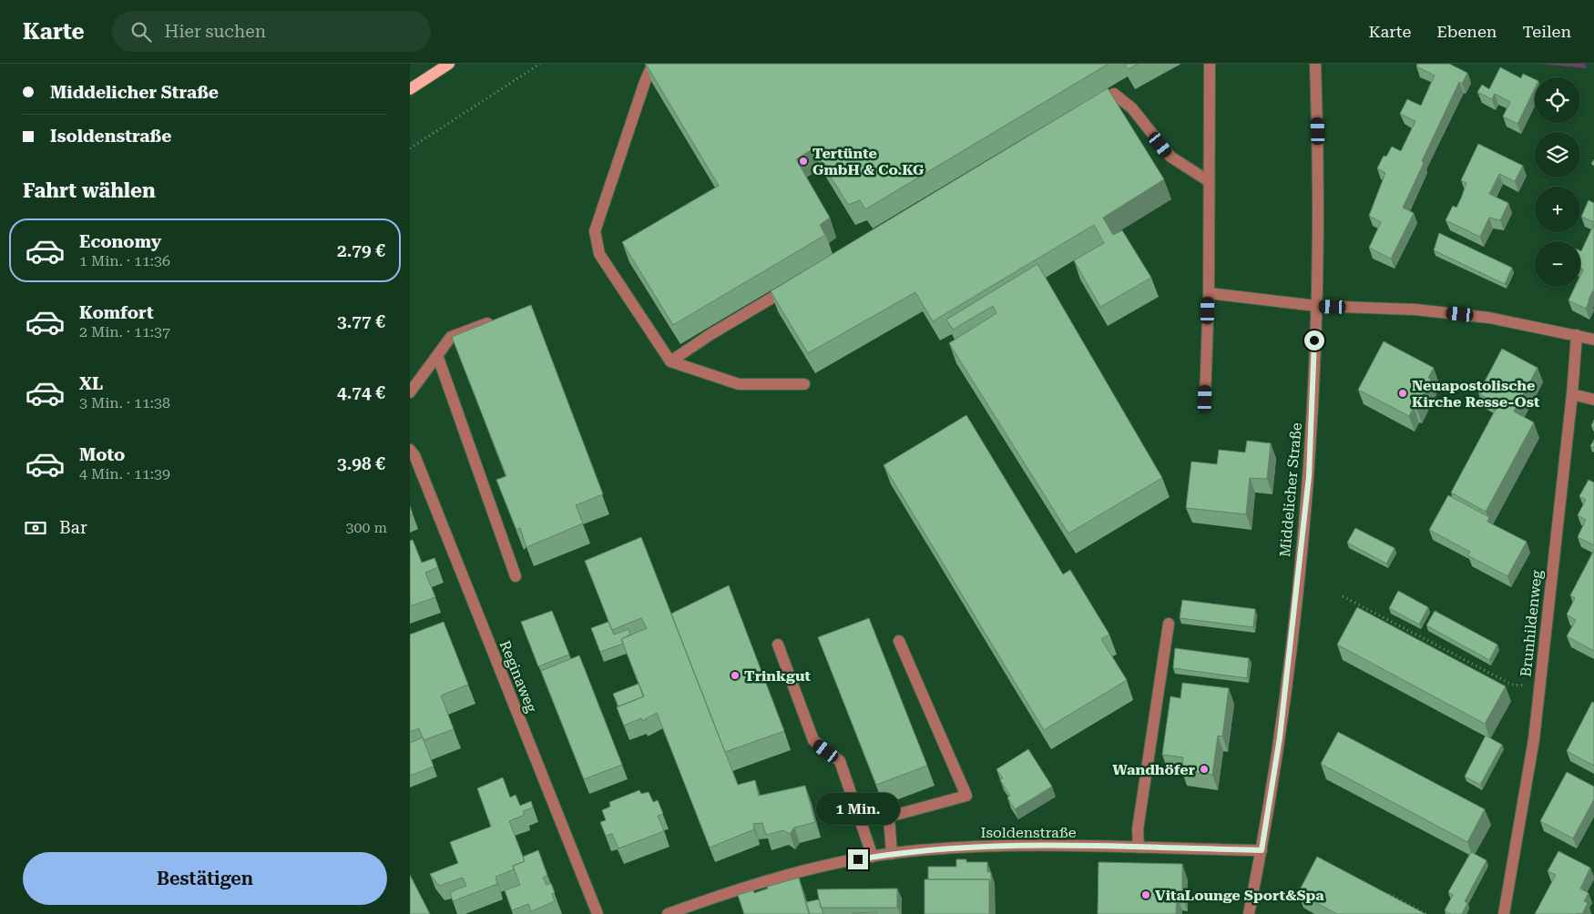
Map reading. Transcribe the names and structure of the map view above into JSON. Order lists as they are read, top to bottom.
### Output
{
  "streets": {
    "street": [
      "Middelicher Straße",
      "Brunhildenweg",
      "Reginaweg",
      "Isoldenstraße"
    ]
  },
  "crossings": [
    ["Middelicher Straße", "Isoldenstraße"]
  ],
  "places": [
    "Tertünte GmbH & Co.KG",
    "Neuapostolische Kirche Resse-Ost",
    "Trinkgut",
    "Wandhöfer",
    "VitaLounge Sport&Spa"
  ],
  "page": {
    "header": "Karte",
    "search": "Hier suchen",
    "nav": ["Karte", "Ebenen", "Teilen"],
    "banner": ["Middelicher Straße", "Isoldenstraße"],
    "map_buttons": ["+", "−"],
    "heading": "Fahrt wählen",
    "list": [
      {
        "name": "Economy",
        "note": "1 Min. · 11:36",
        "value": "2.79 €"
      },
      {
        "name": "Komfort",
        "note": "2 Min. · 11:37",
        "value": "3.77 €"
      },
      {
        "name": "XL",
        "note": "3 Min. · 11:38",
        "value": "4.74 €"
      },
      {
        "name": "Moto",
        "note": "4 Min. · 11:39",
        "value": "3.98 €"
      }
    ],
    "pay": ["Bar", "300 m"],
    "bubble": "1 Min.",
    "buttons": "Bestätigen"
  }
}
